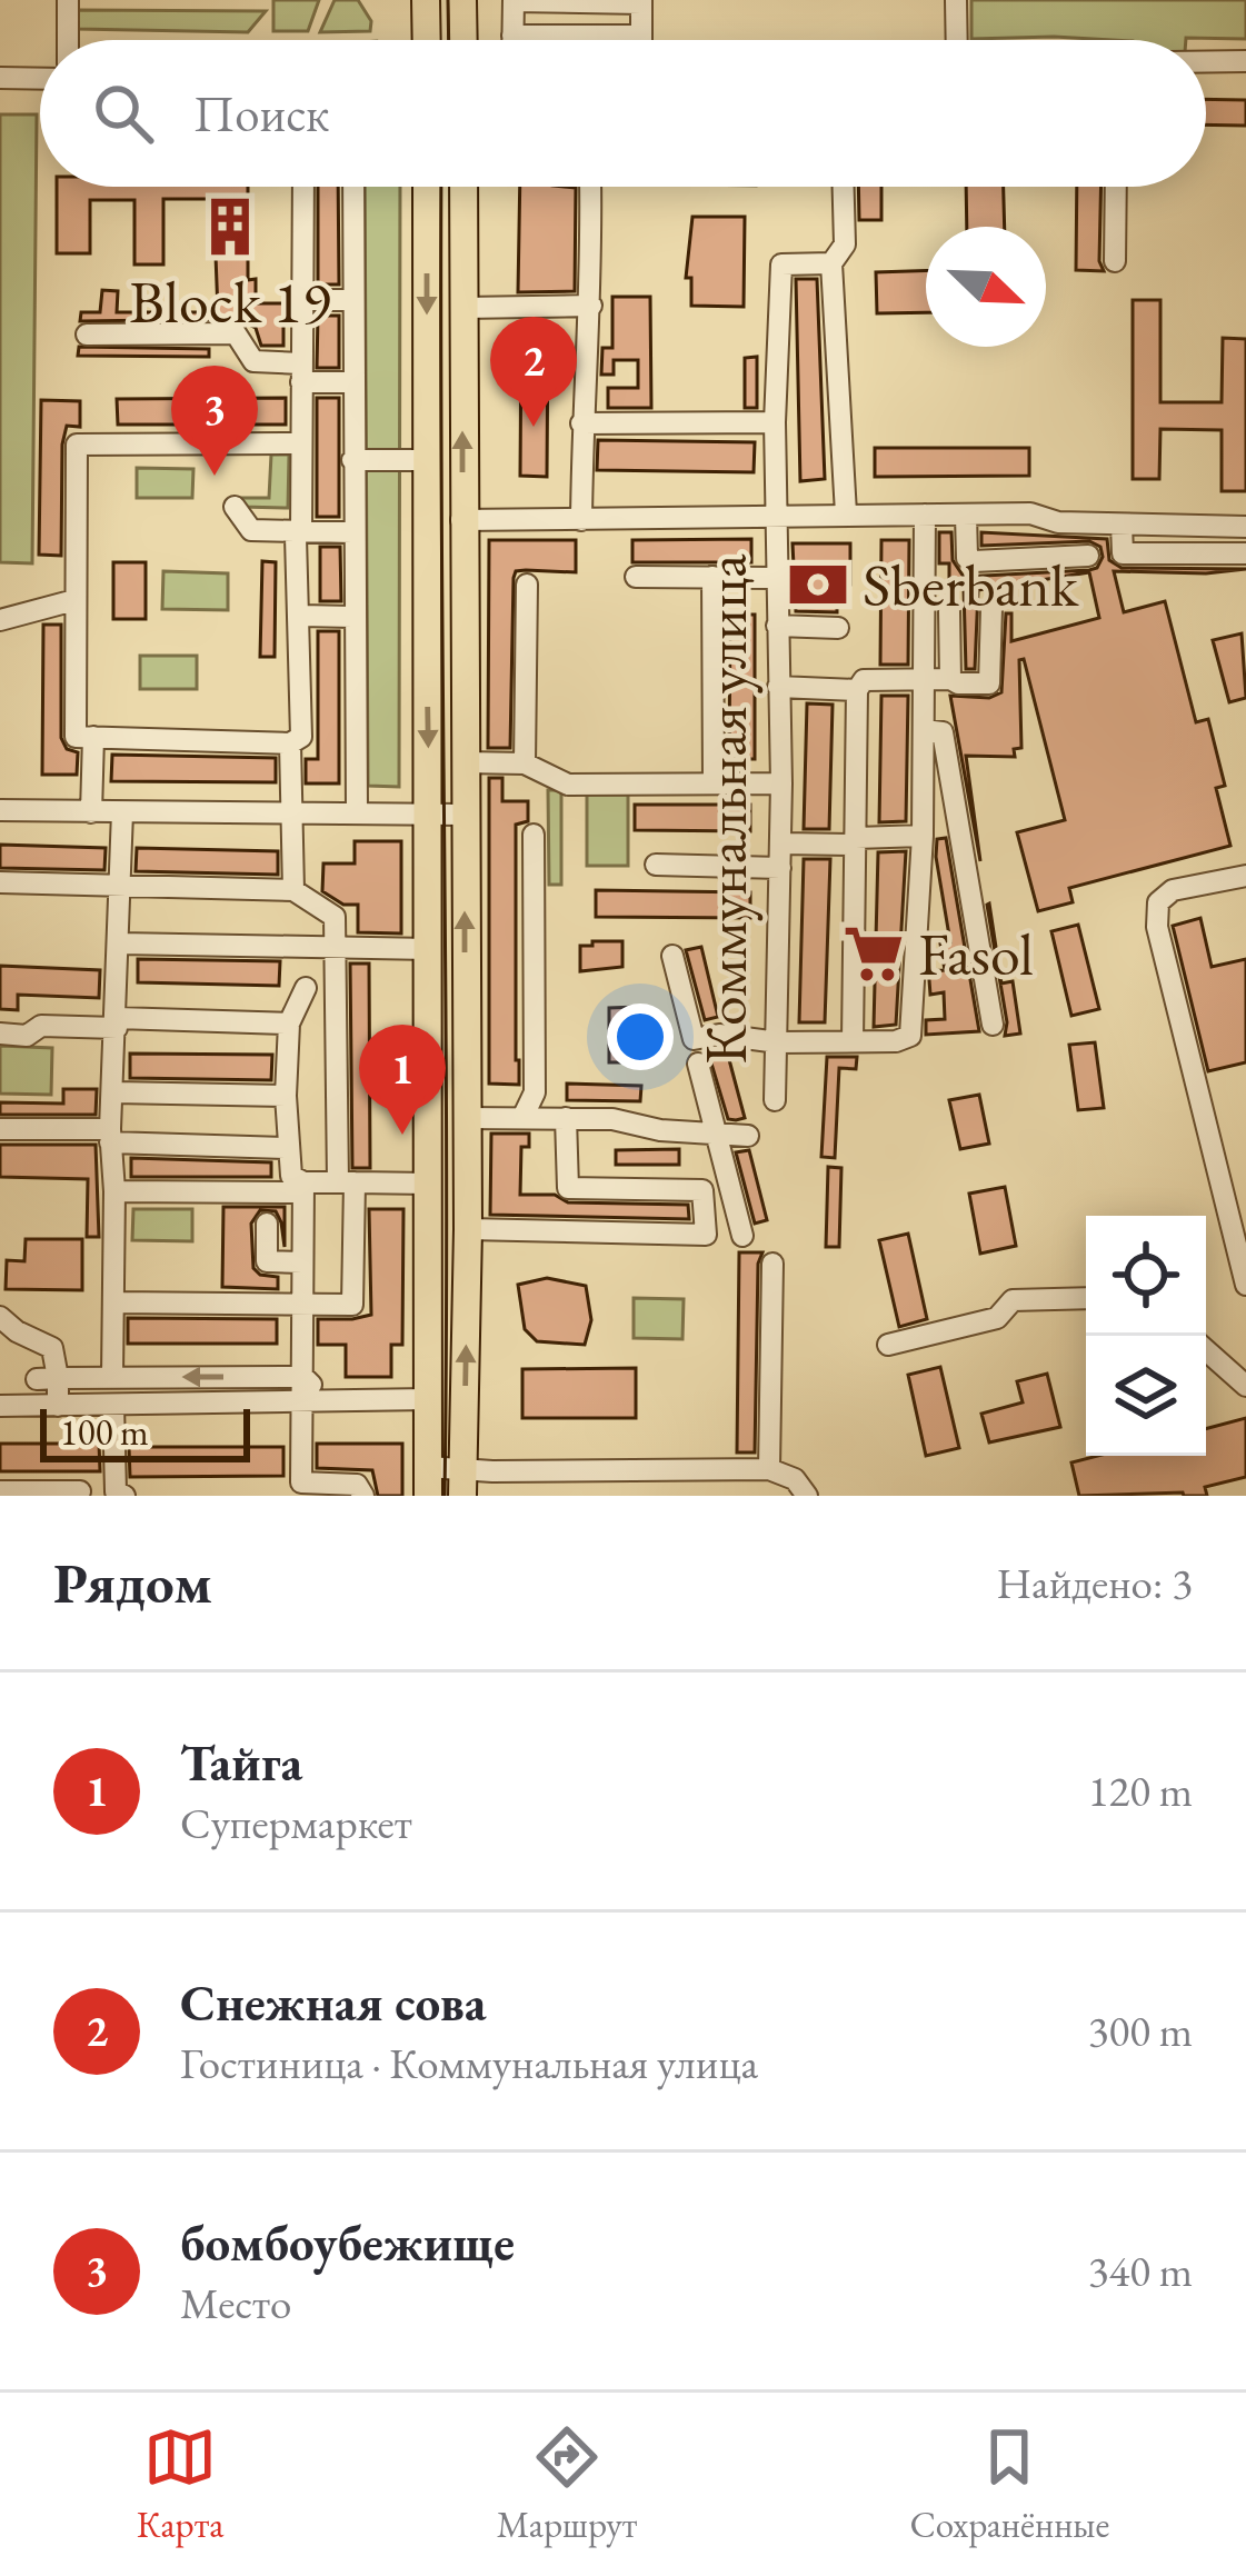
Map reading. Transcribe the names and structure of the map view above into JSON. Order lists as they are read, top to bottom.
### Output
{
  "streets": {
    "street": ["Коммунальная улица"]
  },
  "places": {
    "building": ["Block 19"],
    "bank": ["Sberbank"],
    "supermarket": ["Fasol"]
  },
  "scale_bar": "100 m",
  "north": "bottom right",
  "page": {
    "search": "Поиск",
    "pins": ["2", "3", "1"],
    "scale": "100 m",
    "heading": ["Рядом", "Найдено: 3"],
    "list": [
      {
        "mark": "1",
        "name": "Тайга",
        "note": "Супермаркет",
        "value": "120 m"
      },
      {
        "mark": "2",
        "name": "Снежная сова",
        "note": "Гостиница · Коммунальная улица",
        "value": "300 m"
      },
      {
        "mark": "3",
        "name": "бомбоубежище",
        "note": "Место",
        "value": "340 m"
      }
    ],
    "nav": ["Карта", "Маршрут", "Сохранённые"]
  }
}
